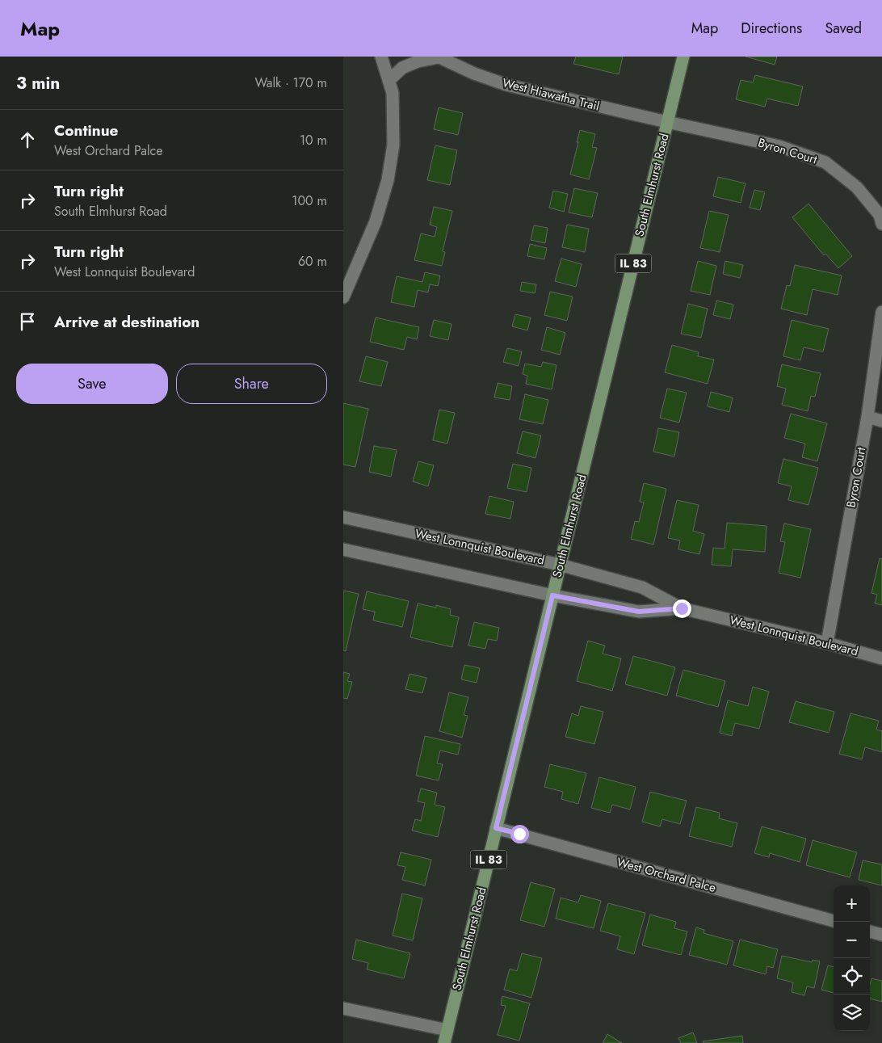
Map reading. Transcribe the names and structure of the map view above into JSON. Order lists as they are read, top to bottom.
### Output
{
  "streets": {
    "main road": ["South Elmhurst Road", "IL 83"],
    "street": [
      "West Hiawatha Trail",
      "Byron Court",
      "West Lonnquist Boulevard",
      "West Orchard Palce"
    ]
  },
  "crossings": [
    ["West Hiawatha Trail", "Byron Court"],
    ["West Hiawatha Trail", "South Elmhurst Road"],
    ["Byron Court", "South Elmhurst Road"],
    ["Byron Court", "West Lonnquist Boulevard"],
    ["South Elmhurst Road", "West Lonnquist Boulevard"],
    ["South Elmhurst Road", "West Orchard Palce"]
  ],
  "page": {
    "header": "Map",
    "nav": ["Map", "Directions", "Saved"],
    "heading": ["3 min", "Walk · 170 m"],
    "list": [
      ["Continue", "West Orchard Palce", "10 m"],
      ["Turn right", "South Elmhurst Road", "100 m"],
      ["Turn right", "West Lonnquist Boulevard", "60 m"],
      "Arrive at destination"
    ],
    "buttons": ["Save", "Share"],
    "map_buttons": ["+", "−"]
  }
}
